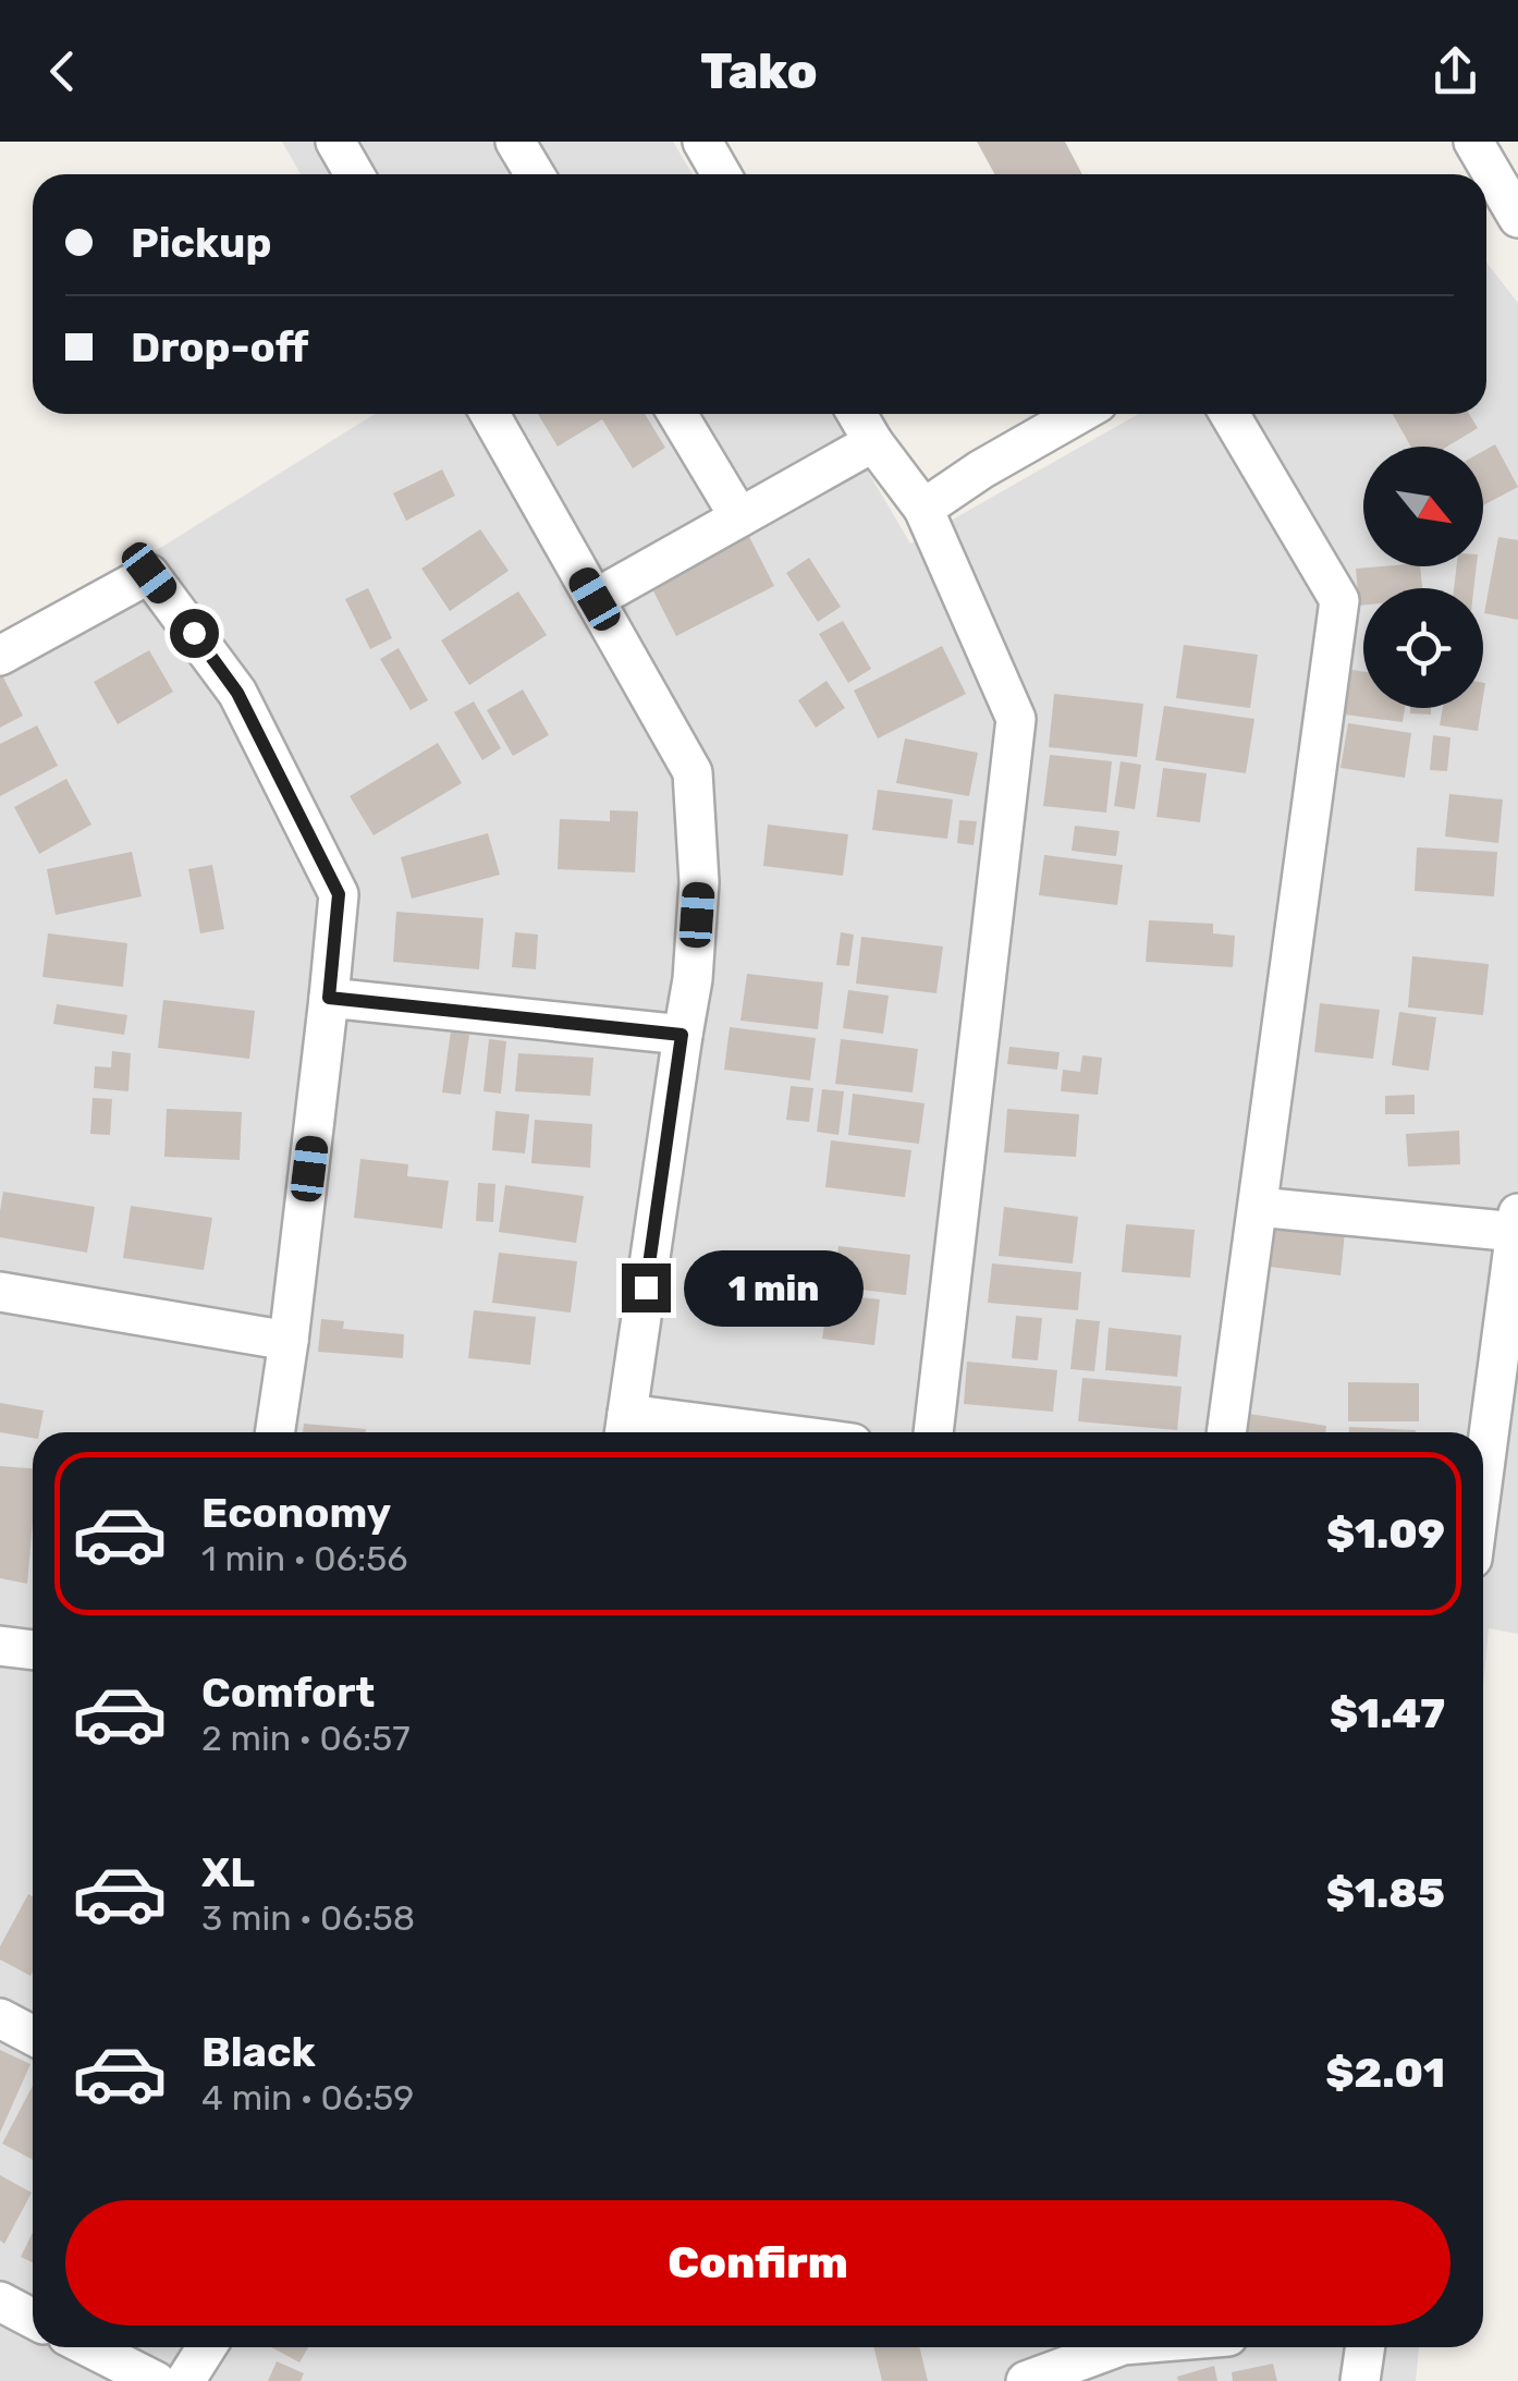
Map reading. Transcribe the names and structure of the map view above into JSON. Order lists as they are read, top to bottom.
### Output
{
  "north": "bottom right",
  "page": {
    "header": "Tako",
    "banner": ["Pickup", "Drop-off"],
    "bubble": "1 min",
    "list": [
      {
        "name": "Economy",
        "note": "1 min · 06:56",
        "value": "$1.09"
      },
      {
        "name": "Comfort",
        "note": "2 min · 06:57",
        "value": "$1.47"
      },
      {
        "name": "XL",
        "note": "3 min · 06:58",
        "value": "$1.85"
      },
      {
        "name": "Black",
        "note": "4 min · 06:59",
        "value": "$2.01"
      }
    ],
    "buttons": "Confirm"
  }
}
